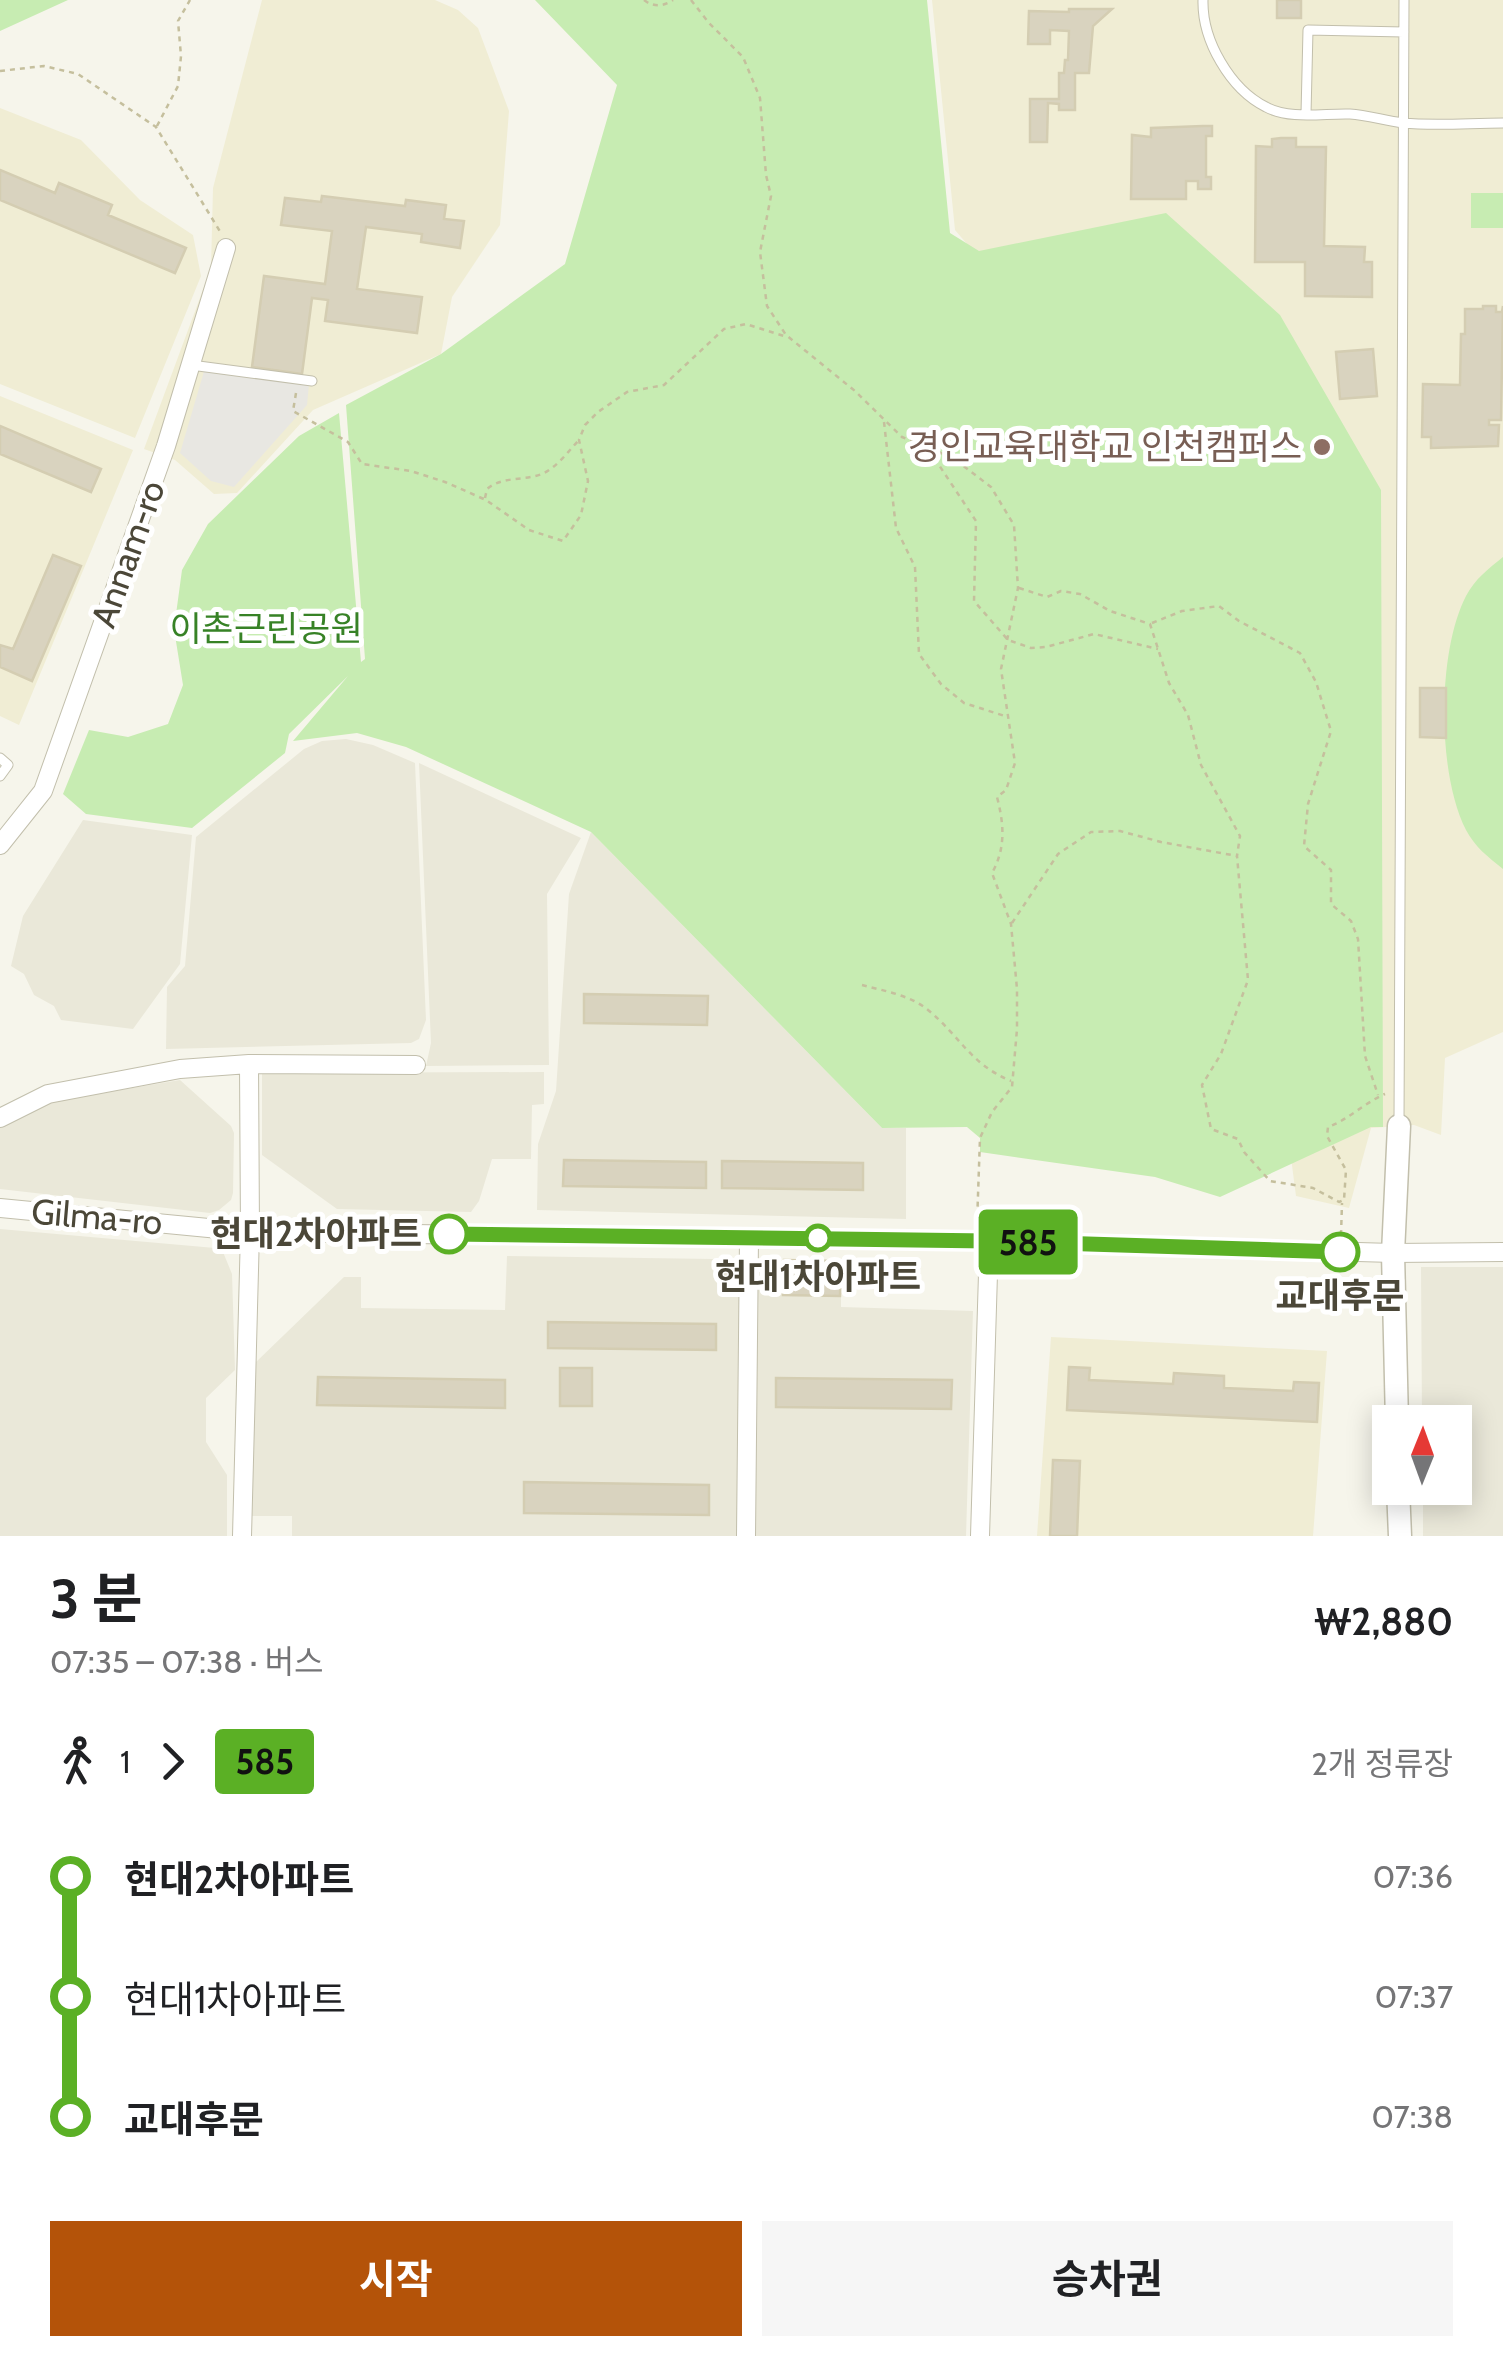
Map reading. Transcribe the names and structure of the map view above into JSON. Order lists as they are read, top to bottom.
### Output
{
  "streets": {
    "street": ["Annam-ro", "Gilma-ro"]
  },
  "parks": ["이촌근린공원"],
  "places": [
    "경인교육대학교 인천캠퍼스",
    "현대2차아파트",
    "현대1차아파트",
    "교대후문"
  ],
  "lines": ["bus line 585"],
  "north": "top",
  "page": {
    "on_map": "585",
    "heading": ["3 분", "07:35 – 07:38 · 버스", "₩2,880"],
    "legs": ["1", "585", "2개 정류장"],
    "list": [
      {
        "name": "현대2차아파트",
        "value": "07:36"
      },
      {
        "name": "현대1차아파트",
        "value": "07:37"
      },
      {
        "name": "교대후문",
        "value": "07:38"
      }
    ],
    "buttons": ["시작", "승차권"]
  }
}
